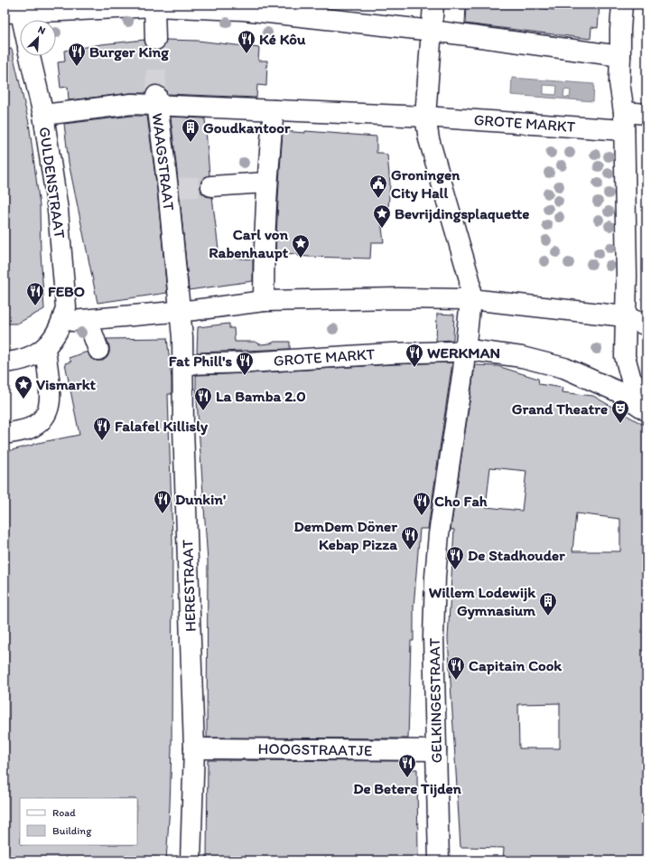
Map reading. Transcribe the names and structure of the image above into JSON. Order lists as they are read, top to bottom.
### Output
{
  "streets": {
    "street": [
      "GROTE MARKT",
      "WAAGSTRAAT",
      "GULDENSTRAAT",
      "HERESTRAAT",
      "GELKINGESTRAAT",
      "HOOGSTRAATJE"
    ]
  },
  "crossings": [
    ["GROTE MARKT", "WAAGSTRAAT"],
    ["GROTE MARKT", "HERESTRAAT"],
    ["GROTE MARKT", "GELKINGESTRAAT"],
    ["WAAGSTRAAT", "GULDENSTRAAT"],
    ["WAAGSTRAAT", "HERESTRAAT"],
    ["HERESTRAAT", "HOOGSTRAATJE"],
    ["GELKINGESTRAAT", "HOOGSTRAATJE"]
  ],
  "places": {
    "restaurant": [
      "Ké Kôu",
      "Burger King",
      "FEBO",
      "WERKMAN",
      "Fat Phill's",
      "La Bamba 2.0",
      "Falafel Killisly",
      "Dunkin'",
      "Cho Fah",
      "DemDem Döner Kebap Pizza",
      "De Stadhouder",
      "Capitain Cook",
      "De Betere Tijden"
    ],
    "building": ["Goudkantoor", "Willem Lodewijk Gymnasium"],
    "public building": ["Groningen City Hall"],
    "place": ["Bevrijdingsplaquette", "Carl von Rabenhaupt", "Vismarkt"],
    "theatre": ["Grand Theatre"]
  },
  "legend": ["Road", "Building"],
  "north": "top right"
}
